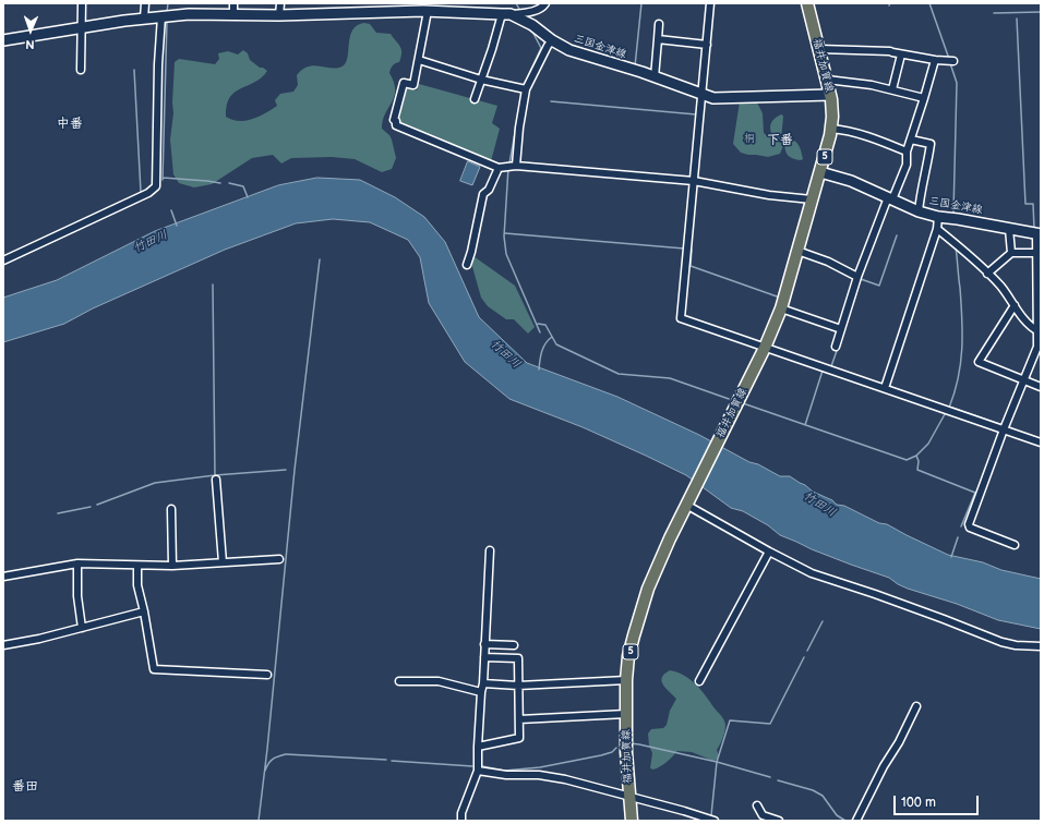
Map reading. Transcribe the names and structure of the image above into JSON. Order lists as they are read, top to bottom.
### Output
{
  "streets": {
    "main road": ["三国金津線", "福井加賀線", "5"]
  },
  "crossings": [
    ["三国金津線", "福井加賀線"]
  ],
  "districts": ["中番", "下番", "番田"],
  "water": ["竹田川"],
  "parks": ["桐"],
  "scale_bar": "100 m",
  "north": "bottom"
}
